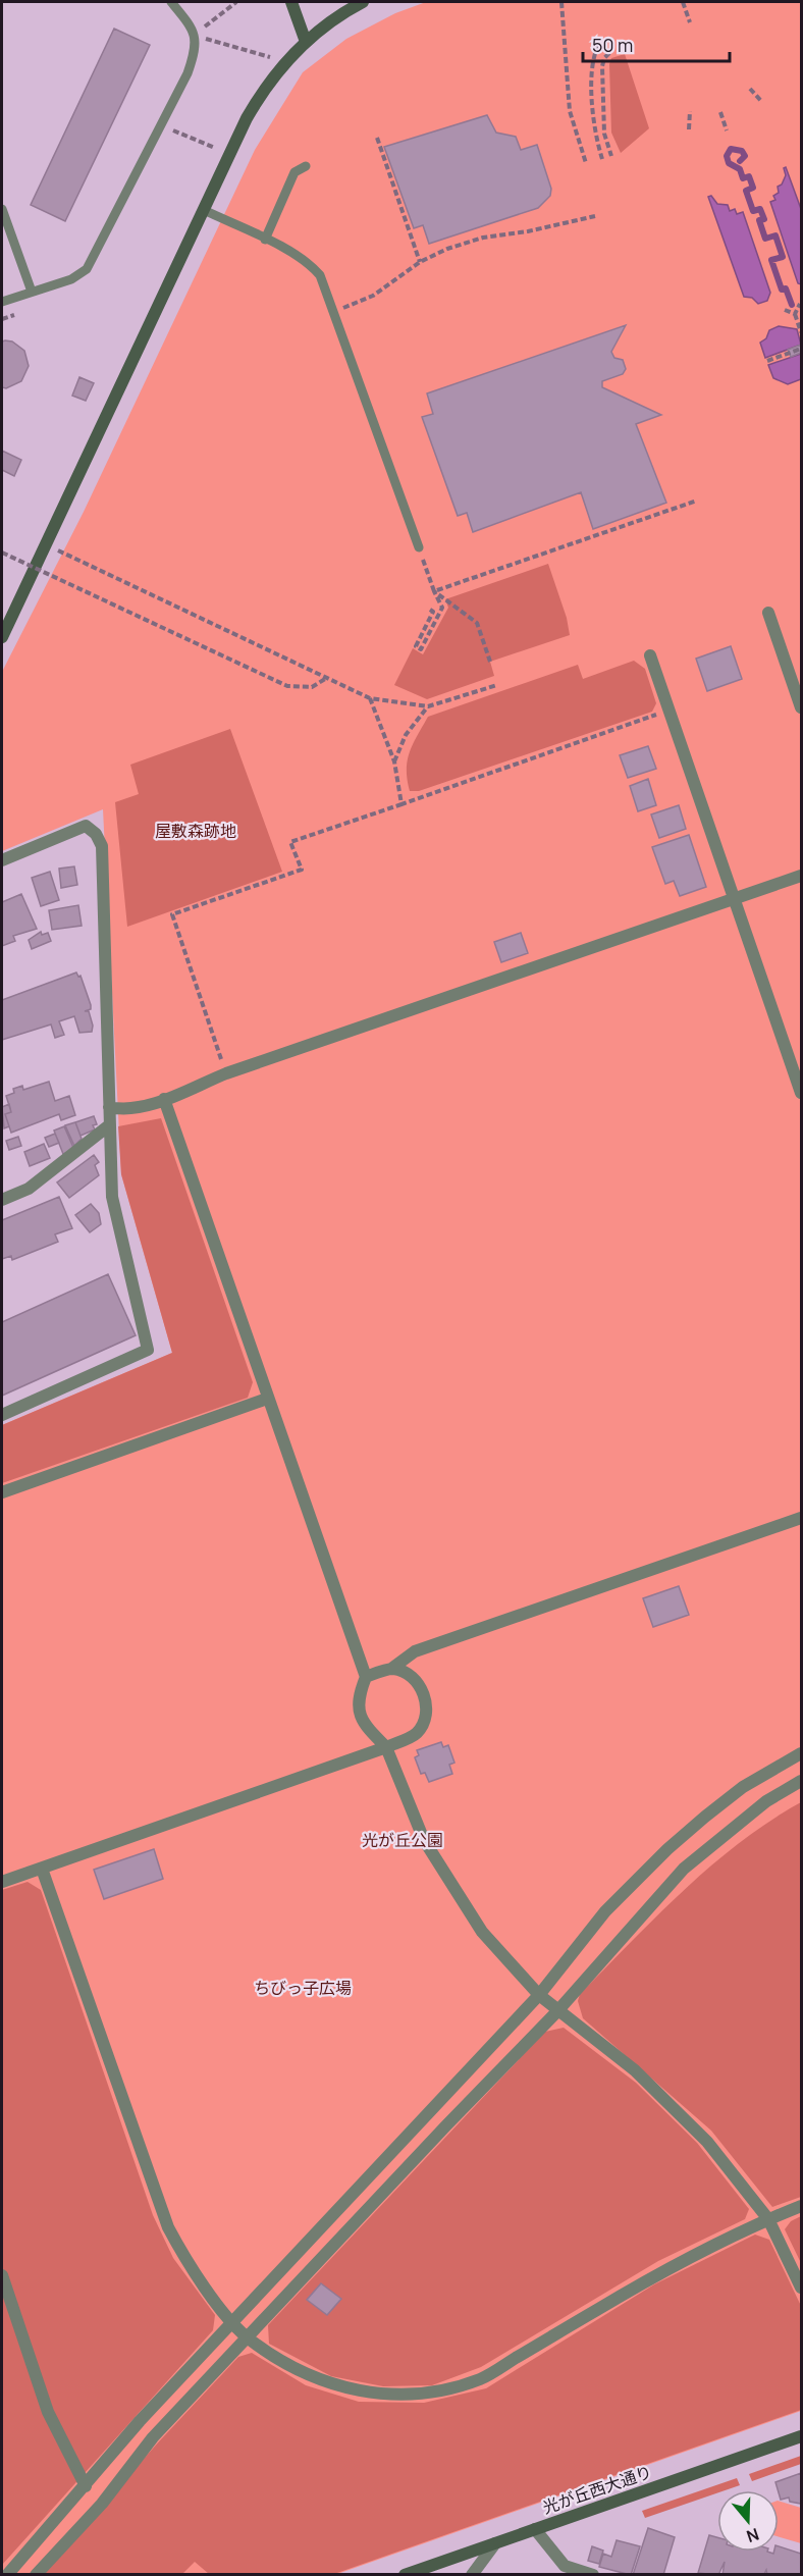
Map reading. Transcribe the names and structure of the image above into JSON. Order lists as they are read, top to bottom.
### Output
{
  "streets": {
    "street": ["光が丘西大通り"]
  },
  "parks": ["屋敷森跡地", "光が丘公園", "ちびっ子広場"],
  "scale_bar": "50 m",
  "north": "bottom"
}
